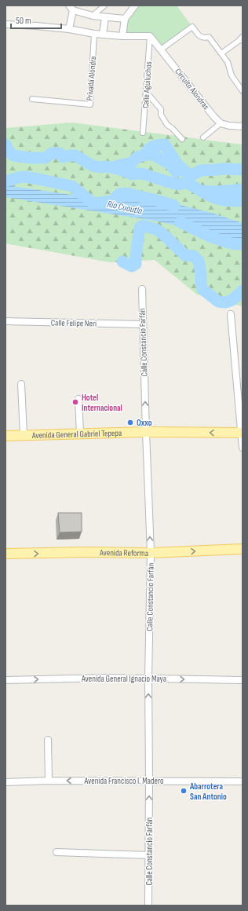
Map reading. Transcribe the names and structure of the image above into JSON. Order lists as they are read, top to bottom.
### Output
{
  "streets": {
    "main road": ["Avenida General Gabriel Tepepa", "Avenida Reforma"],
    "street": [
      "Privada Alondra",
      "Calle Aguiluchos",
      "Circuito Alondras",
      "Calle Felipe Neri",
      "Calle Constancio Farfán",
      "Avenida General Ignacio Maya",
      "Avenida Francisco I. Madero"
    ]
  },
  "crossings": [
    ["Calle Aguiluchos", "Circuito Alondras"],
    ["Calle Felipe Neri", "Calle Constancio Farfán"],
    ["Calle Constancio Farfán", "Avenida General Gabriel Tepepa"],
    ["Calle Constancio Farfán", "Avenida Reforma"],
    ["Calle Constancio Farfán", "Avenida General Ignacio Maya"],
    ["Calle Constancio Farfán", "Avenida Francisco I. Madero"]
  ],
  "one_way": [
    "Calle Constancio Farfán",
    "Avenida General Gabriel Tepepa",
    "Avenida Reforma",
    "Avenida General Ignacio Maya",
    "Avenida Francisco I. Madero"
  ],
  "water": ["Río Cuautla"],
  "places": ["Hotel Internacional", "Oxxo", "Abarrotera San Antonio"],
  "scale_bar": "50 m"
}
